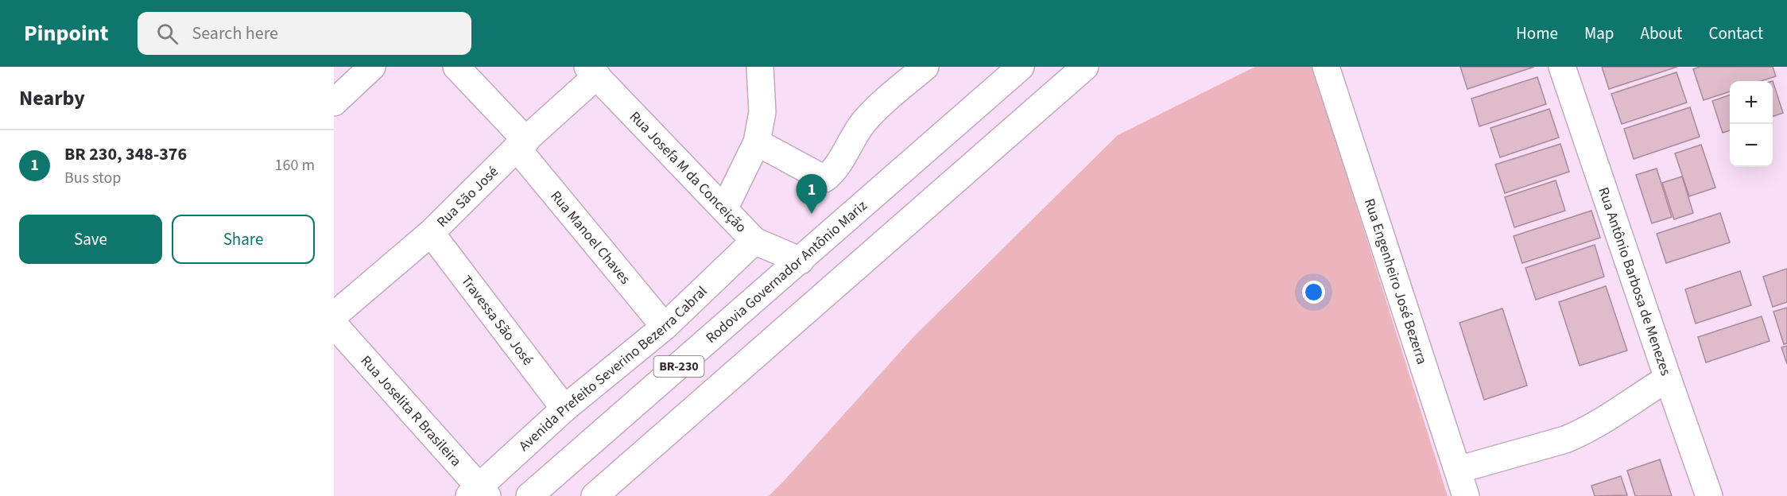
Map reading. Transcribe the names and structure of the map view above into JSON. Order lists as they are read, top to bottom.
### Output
{
  "streets": {
    "main road": [
      "Rua Josefa M da Conceição",
      "Rua São José",
      "Rua Manoel Chaves",
      "Rodovia Governador Antônio Mariz",
      "Rua Engenheiro José Bezerra",
      "Rua Antônio Barbosa de Menezes",
      "Travessa São José",
      "BR-230",
      "Avenida Prefeito Severino Bezerra Cabral",
      "Rua Joselita R Brasileira"
    ]
  },
  "crossings": [
    ["Rua Josefa M da Conceição", "Rua São José"],
    ["Rua Josefa M da Conceição", "Rodovia Governador Antônio Mariz"],
    ["Rua Josefa M da Conceição", "Avenida Prefeito Severino Bezerra Cabral"],
    ["Rua São José", "Rua Manoel Chaves"],
    ["Rua São José", "Travessa São José"],
    ["Rua Manoel Chaves", "Avenida Prefeito Severino Bezerra Cabral"],
    ["Travessa São José", "Avenida Prefeito Severino Bezerra Cabral"],
    ["Avenida Prefeito Severino Bezerra Cabral", "Rua Joselita R Brasileira"]
  ],
  "page": {
    "header": "Pinpoint",
    "search": "Search here",
    "nav": [
      "Home",
      "Map",
      "About",
      "Contact"
    ],
    "heading": "Nearby",
    "map_buttons": ["+", "−"],
    "list": [
      {
        "mark": "1",
        "name": "BR 230, 348-376",
        "note": "Bus stop",
        "value": "160 m"
      }
    ],
    "pins": "1",
    "buttons": ["Save", "Share"]
  }
}
